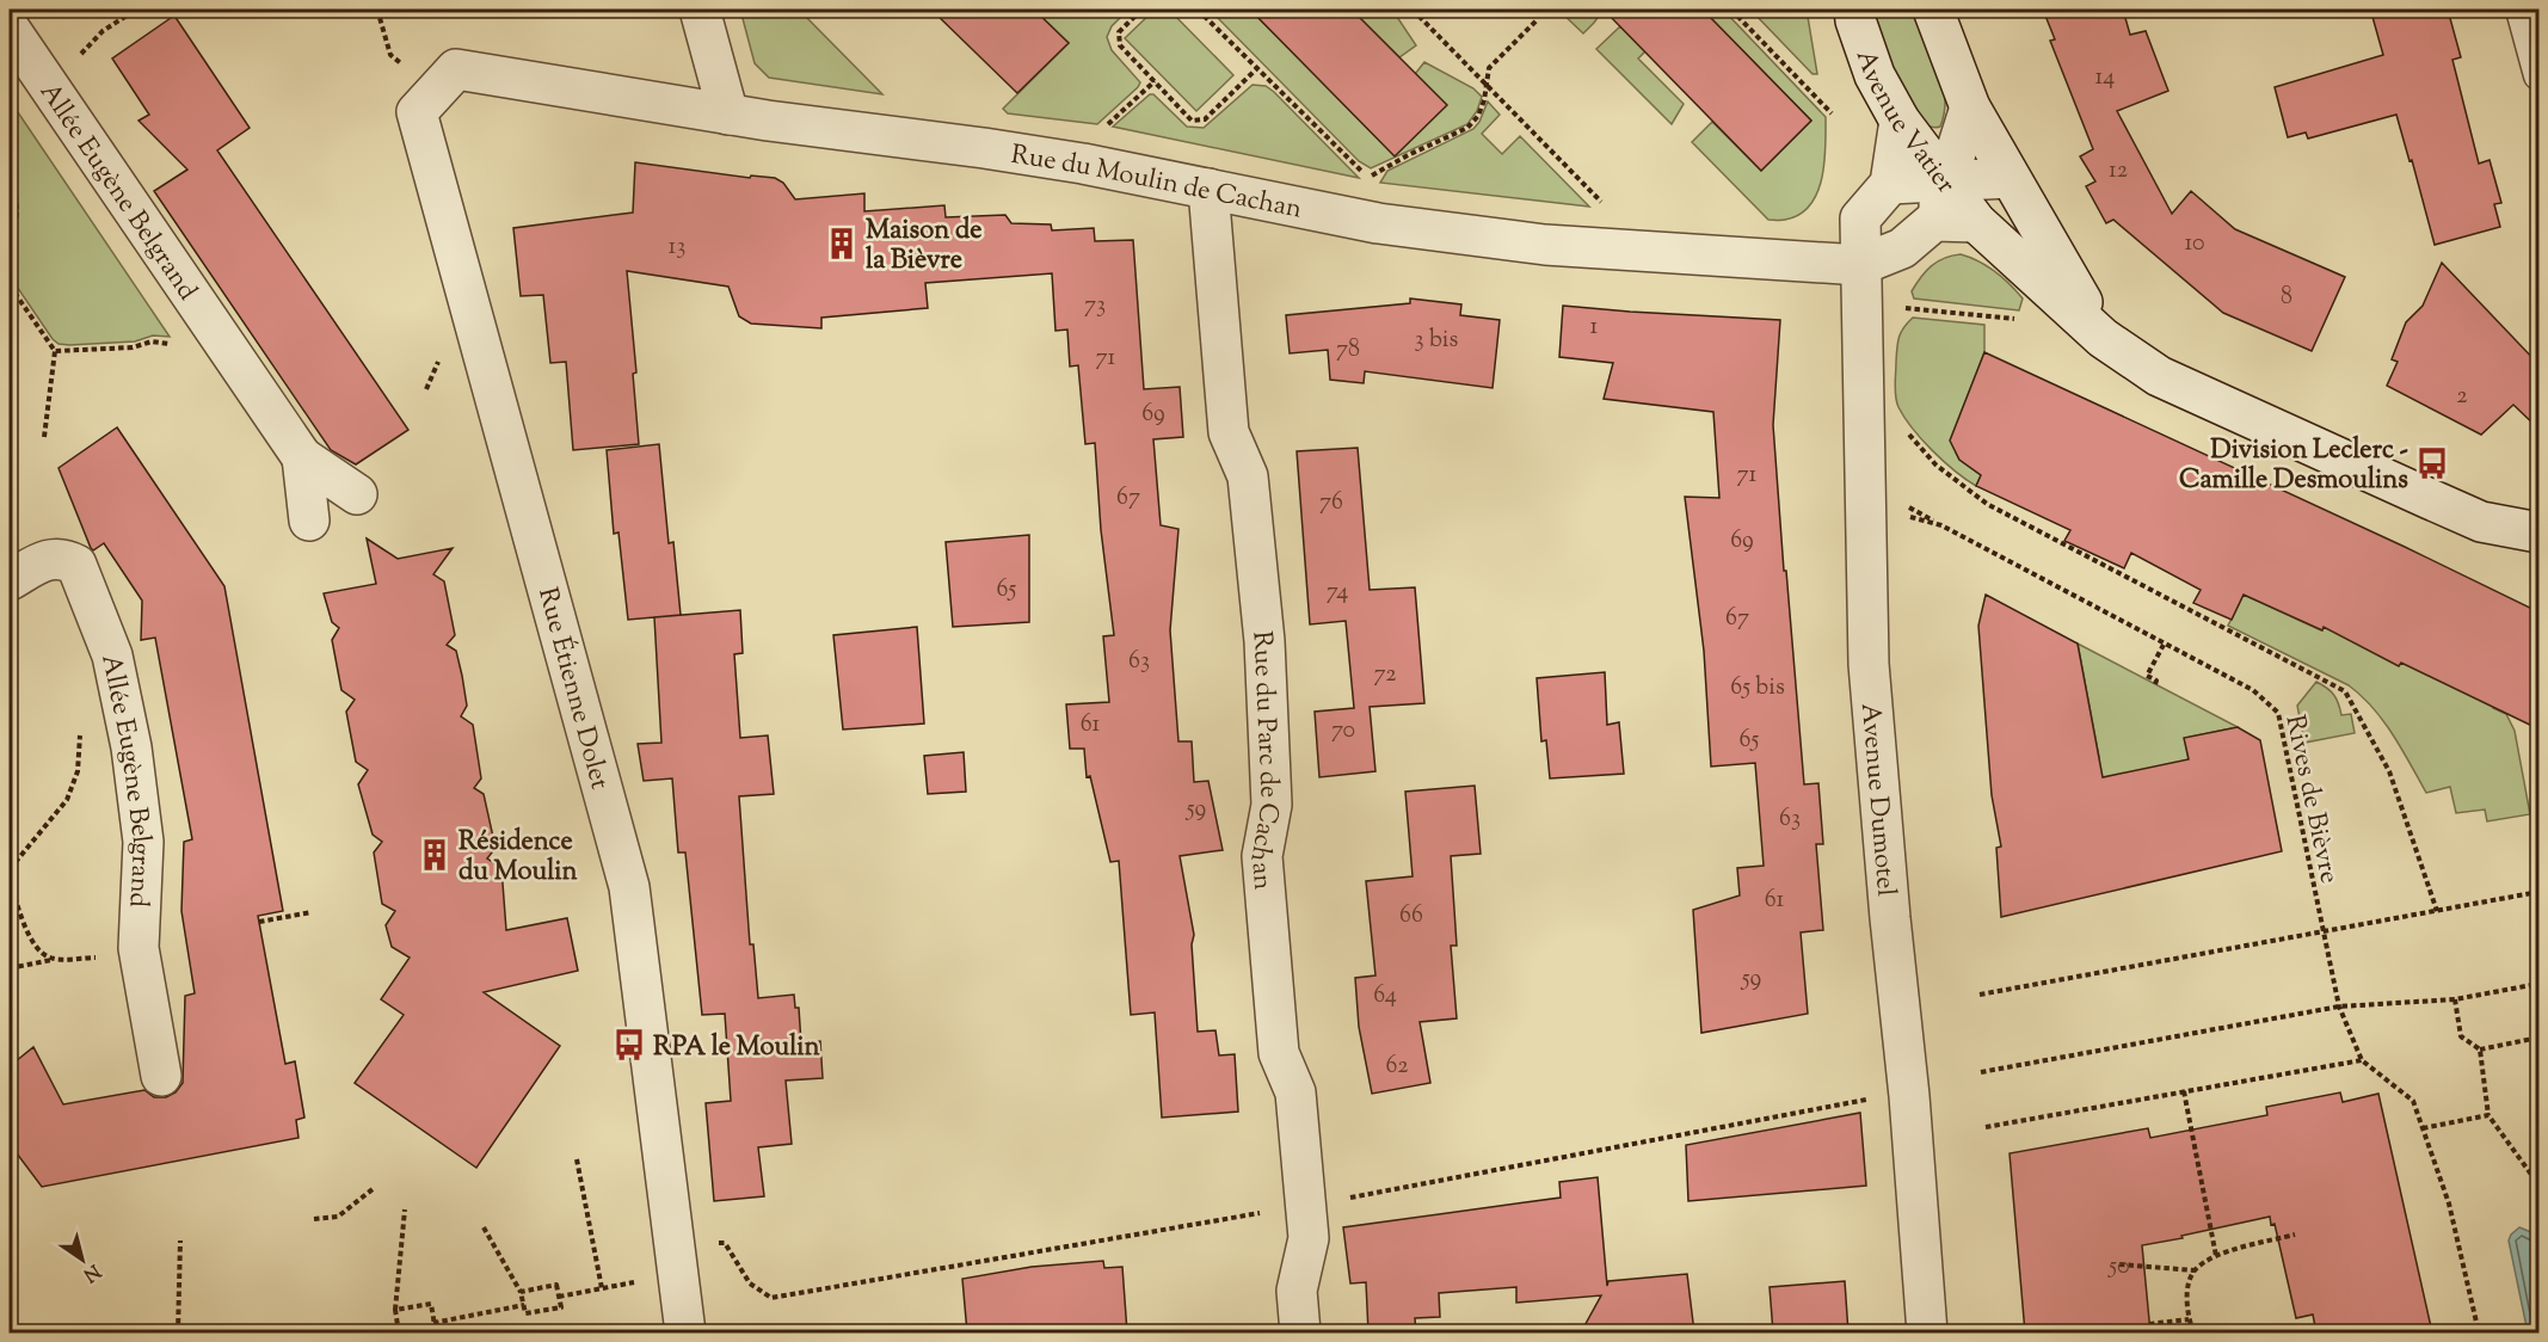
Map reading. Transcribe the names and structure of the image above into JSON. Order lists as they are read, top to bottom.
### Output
{
  "streets": {
    "street": [
      "Avenue Vatier",
      "Rue du Moulin de Cachan",
      "Allée Eugène Belgrand",
      "Rue Étienne Dolet",
      "Rue du Parc de Cachan",
      "Avenue Dumotel"
    ],
    "path": ["Rives de Bièvre"]
  },
  "crossings": [
    ["Rue du Moulin de Cachan", "Rue Étienne Dolet"],
    ["Rue du Moulin de Cachan", "Rue du Parc de Cachan"],
    ["Rue du Moulin de Cachan", "Avenue Dumotel"]
  ],
  "places": {
    "building": ["Maison de la Bièvre", "Résidence du Moulin"],
    "bus stop": ["Division Leclerc - Camille Desmoulins", "RPA le Moulin"]
  },
  "house_numbers": [
    "14",
    "12",
    "10",
    "13",
    "8",
    "73",
    "1",
    "3 bis",
    "78",
    "71",
    "2",
    "69",
    "71",
    "67",
    "76",
    "69",
    "65",
    "74",
    "67",
    "63",
    "72",
    "65 bis",
    "61",
    "70",
    "65",
    "59",
    "63",
    "61",
    "66",
    "59",
    "64",
    "62",
    "50"
  ],
  "north": "bottom right"
}
